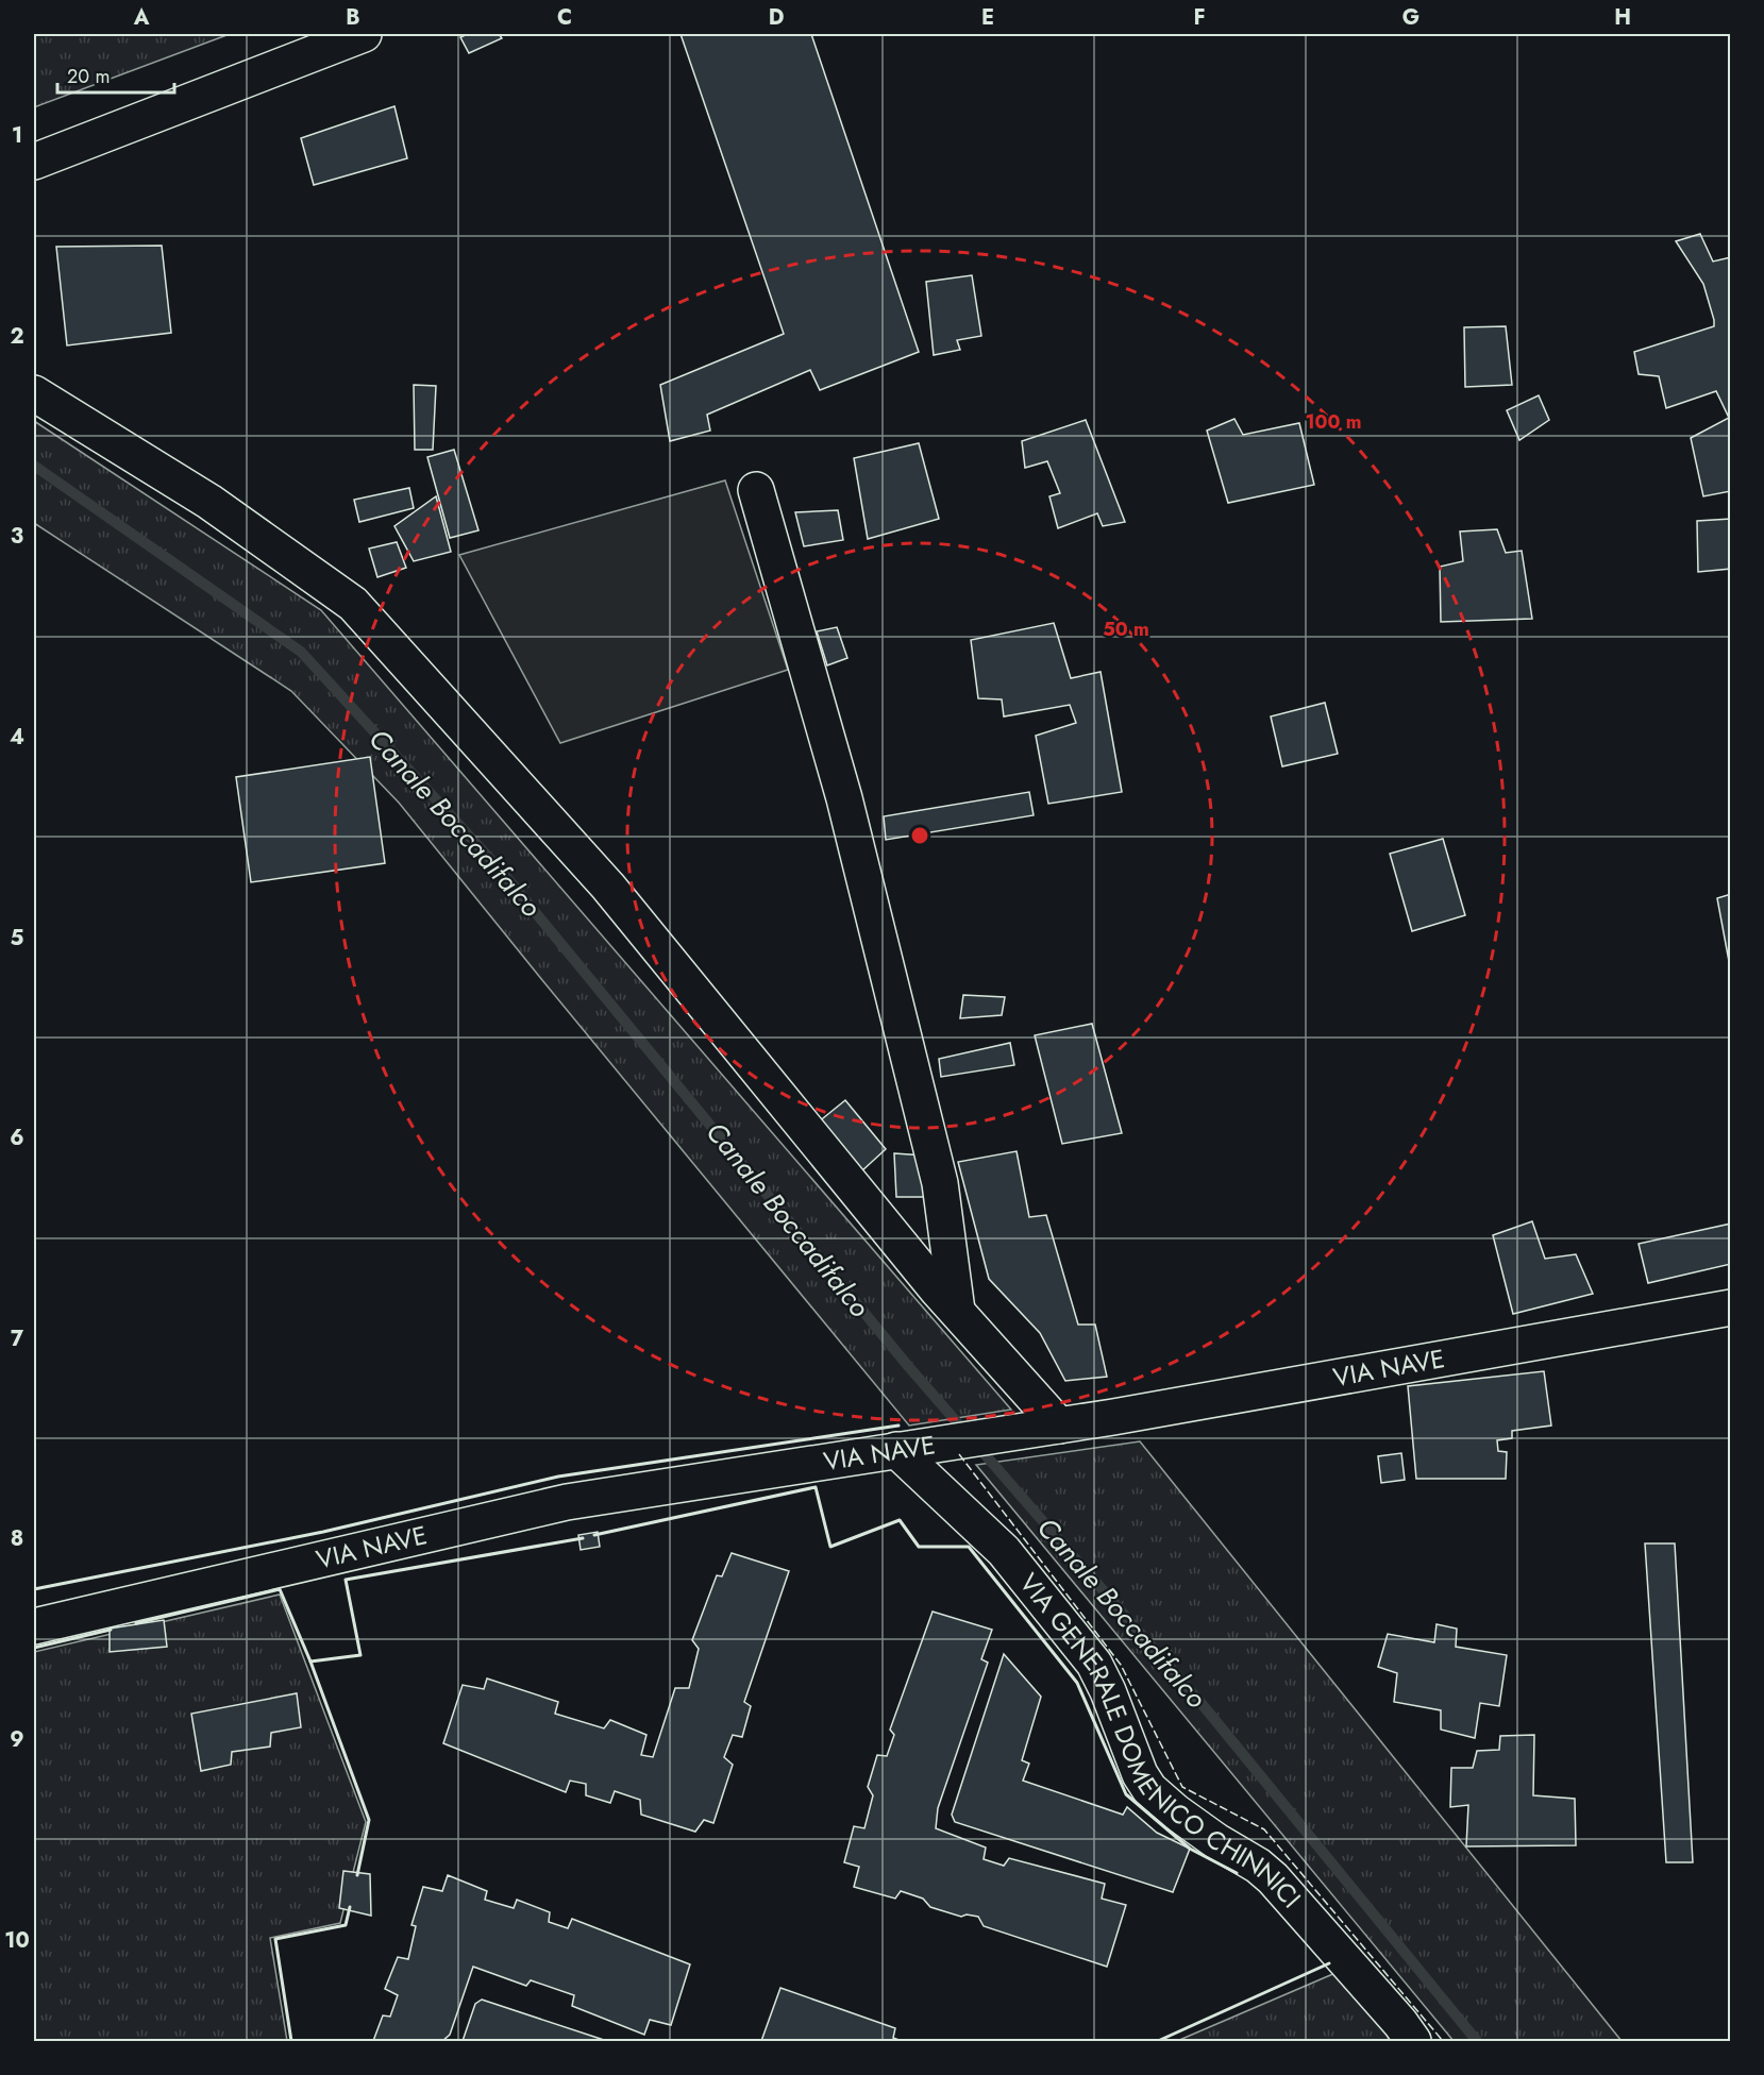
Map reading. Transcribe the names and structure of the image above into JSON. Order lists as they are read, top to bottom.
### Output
{
  "streets": {
    "street": ["VIA NAVE", "VIA GENERALE DOMENICO CHINNICI"]
  },
  "crossings": [
    ["VIA NAVE", "VIA GENERALE DOMENICO CHINNICI"]
  ],
  "water": ["Canale Boccadifalco"],
  "scale_bar": "20 m",
  "grid": {
    "columns": [
      "A",
      "B",
      "C",
      "D",
      "E",
      "F",
      "G",
      "H"
    ],
    "rows": [
      "1",
      "2",
      "3",
      "4",
      "5",
      "6",
      "7",
      "8",
      "9",
      "10"
    ]
  },
  "rings": ["100 m", "50 m"]
}
